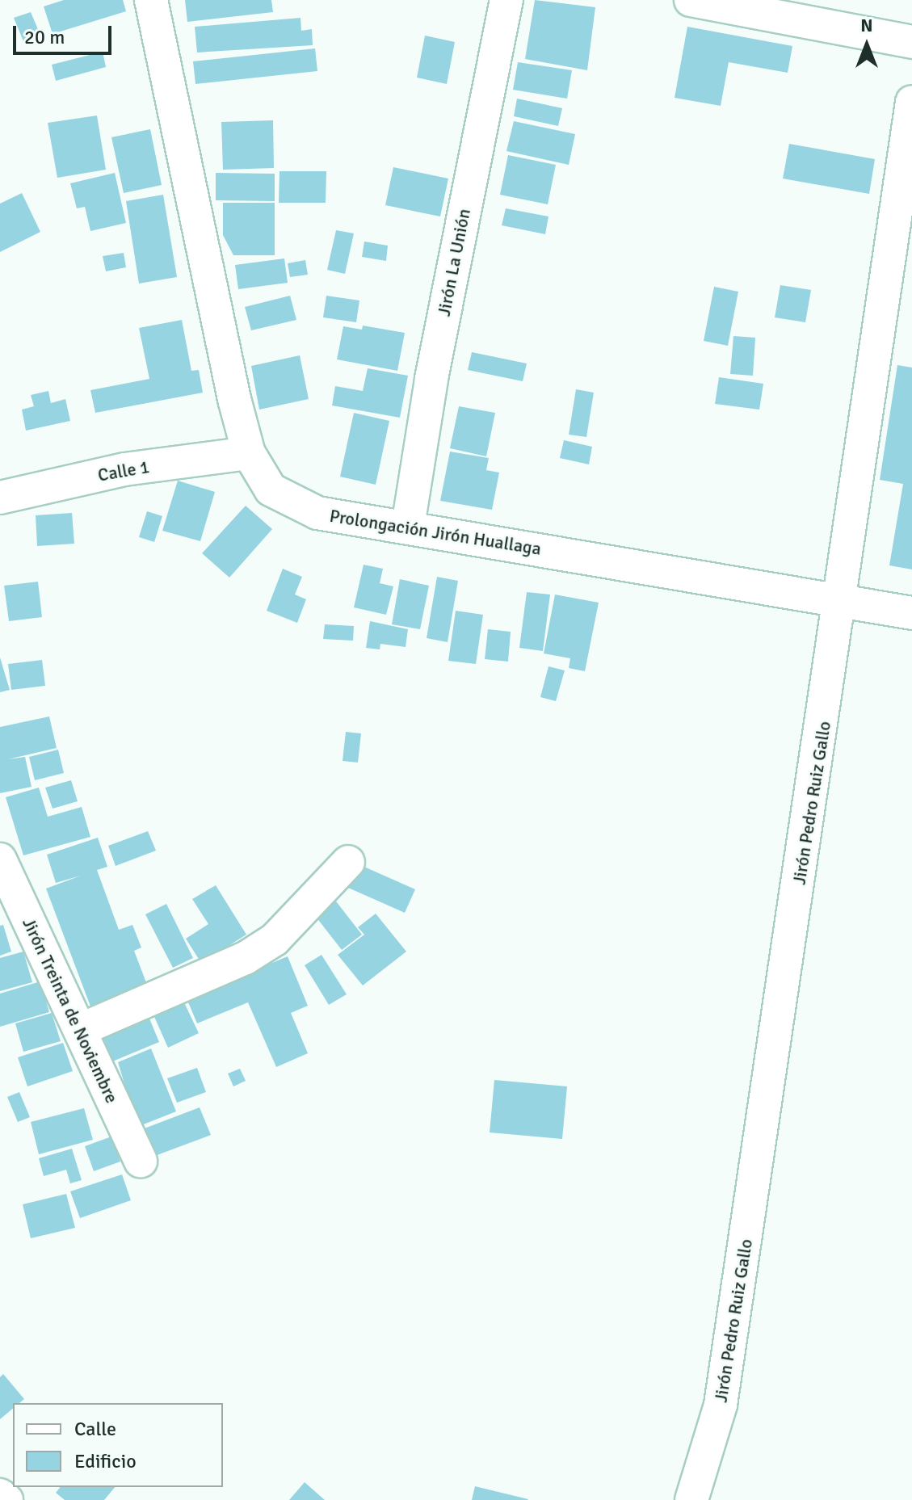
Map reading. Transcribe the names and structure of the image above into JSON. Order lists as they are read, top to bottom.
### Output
{
  "streets": {
    "street": [
      "Jirón La Unión",
      "Calle 1",
      "Prolongación Jirón Huallaga",
      "Jirón Pedro Ruiz Gallo",
      "Jirón Treinta de Noviembre"
    ]
  },
  "crossings": [
    ["Jirón La Unión", "Prolongación Jirón Huallaga"],
    ["Calle 1", "Prolongación Jirón Huallaga"],
    ["Prolongación Jirón Huallaga", "Jirón Pedro Ruiz Gallo"]
  ],
  "legend": ["Calle", "Edificio"],
  "scale_bar": "20 m",
  "north": "top"
}
